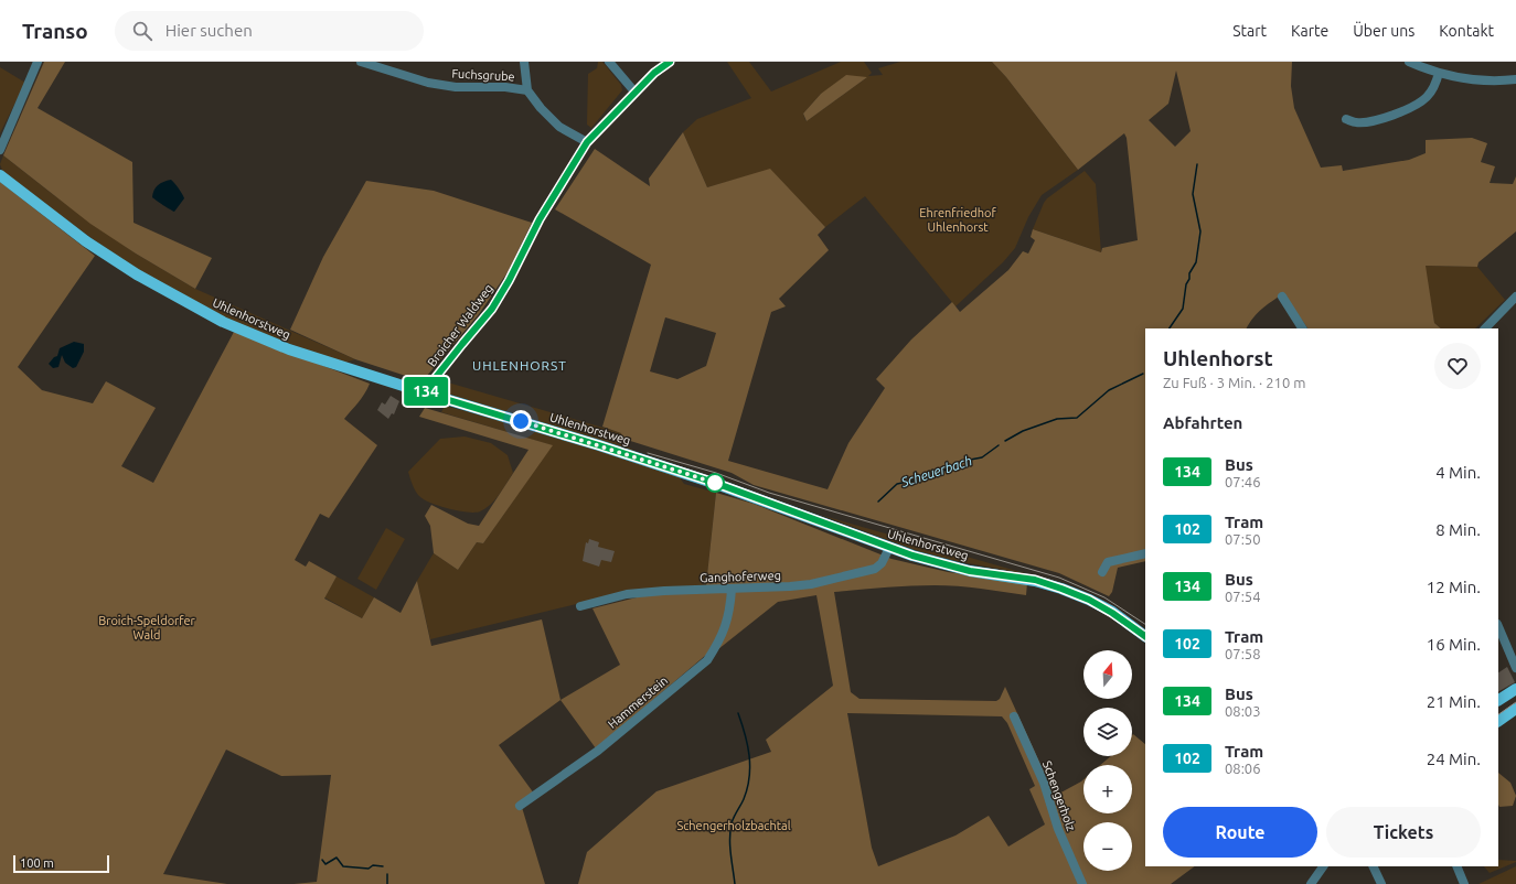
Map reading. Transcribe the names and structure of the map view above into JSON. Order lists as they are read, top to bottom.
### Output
{
  "streets": {
    "main road": ["Uhlenhorstweg"],
    "street": [
      "Fuchsgrube",
      "Broicher Waldweg",
      "Ganghoferweg",
      "Hammerstein",
      "Schengerholz"
    ]
  },
  "crossings": [
    ["Fuchsgrube", "Broicher Waldweg"],
    ["Uhlenhorstweg", "Broicher Waldweg"],
    ["Uhlenhorstweg", "Ganghoferweg"],
    ["Ganghoferweg", "Hammerstein"]
  ],
  "districts": ["UHLENHORST"],
  "water": ["Scheuerbach"],
  "parks": ["Ehrenfriedhof Uhlenhorst", "Broich-Speldorfer Wald", "Schengerholzbachtal"],
  "lines": ["bus line 134"],
  "scale_bar": "100 m",
  "north": "top",
  "page": {
    "header": "Transo",
    "search": "Hier suchen",
    "nav": [
      "Start",
      "Karte",
      "Über uns",
      "Kontakt"
    ],
    "on_map": "134",
    "heading": [
      ["Uhlenhorst", "Zu Fuß · 3 Min. · 210 m"],
      "Abfahrten"
    ],
    "list": [
      {
        "mark": "134",
        "name": "Bus",
        "note": "07:46",
        "value": "4 Min."
      },
      {
        "mark": "102",
        "name": "Tram",
        "note": "07:50",
        "value": "8 Min."
      },
      {
        "mark": "134",
        "name": "Bus",
        "note": "07:54",
        "value": "12 Min."
      },
      {
        "mark": "102",
        "name": "Tram",
        "note": "07:58",
        "value": "16 Min."
      },
      {
        "mark": "134",
        "name": "Bus",
        "note": "08:03",
        "value": "21 Min."
      },
      {
        "mark": "102",
        "name": "Tram",
        "note": "08:06",
        "value": "24 Min."
      }
    ],
    "map_buttons": ["+", "−"],
    "buttons": ["Route", "Tickets"],
    "scale": "100 m"
  }
}
